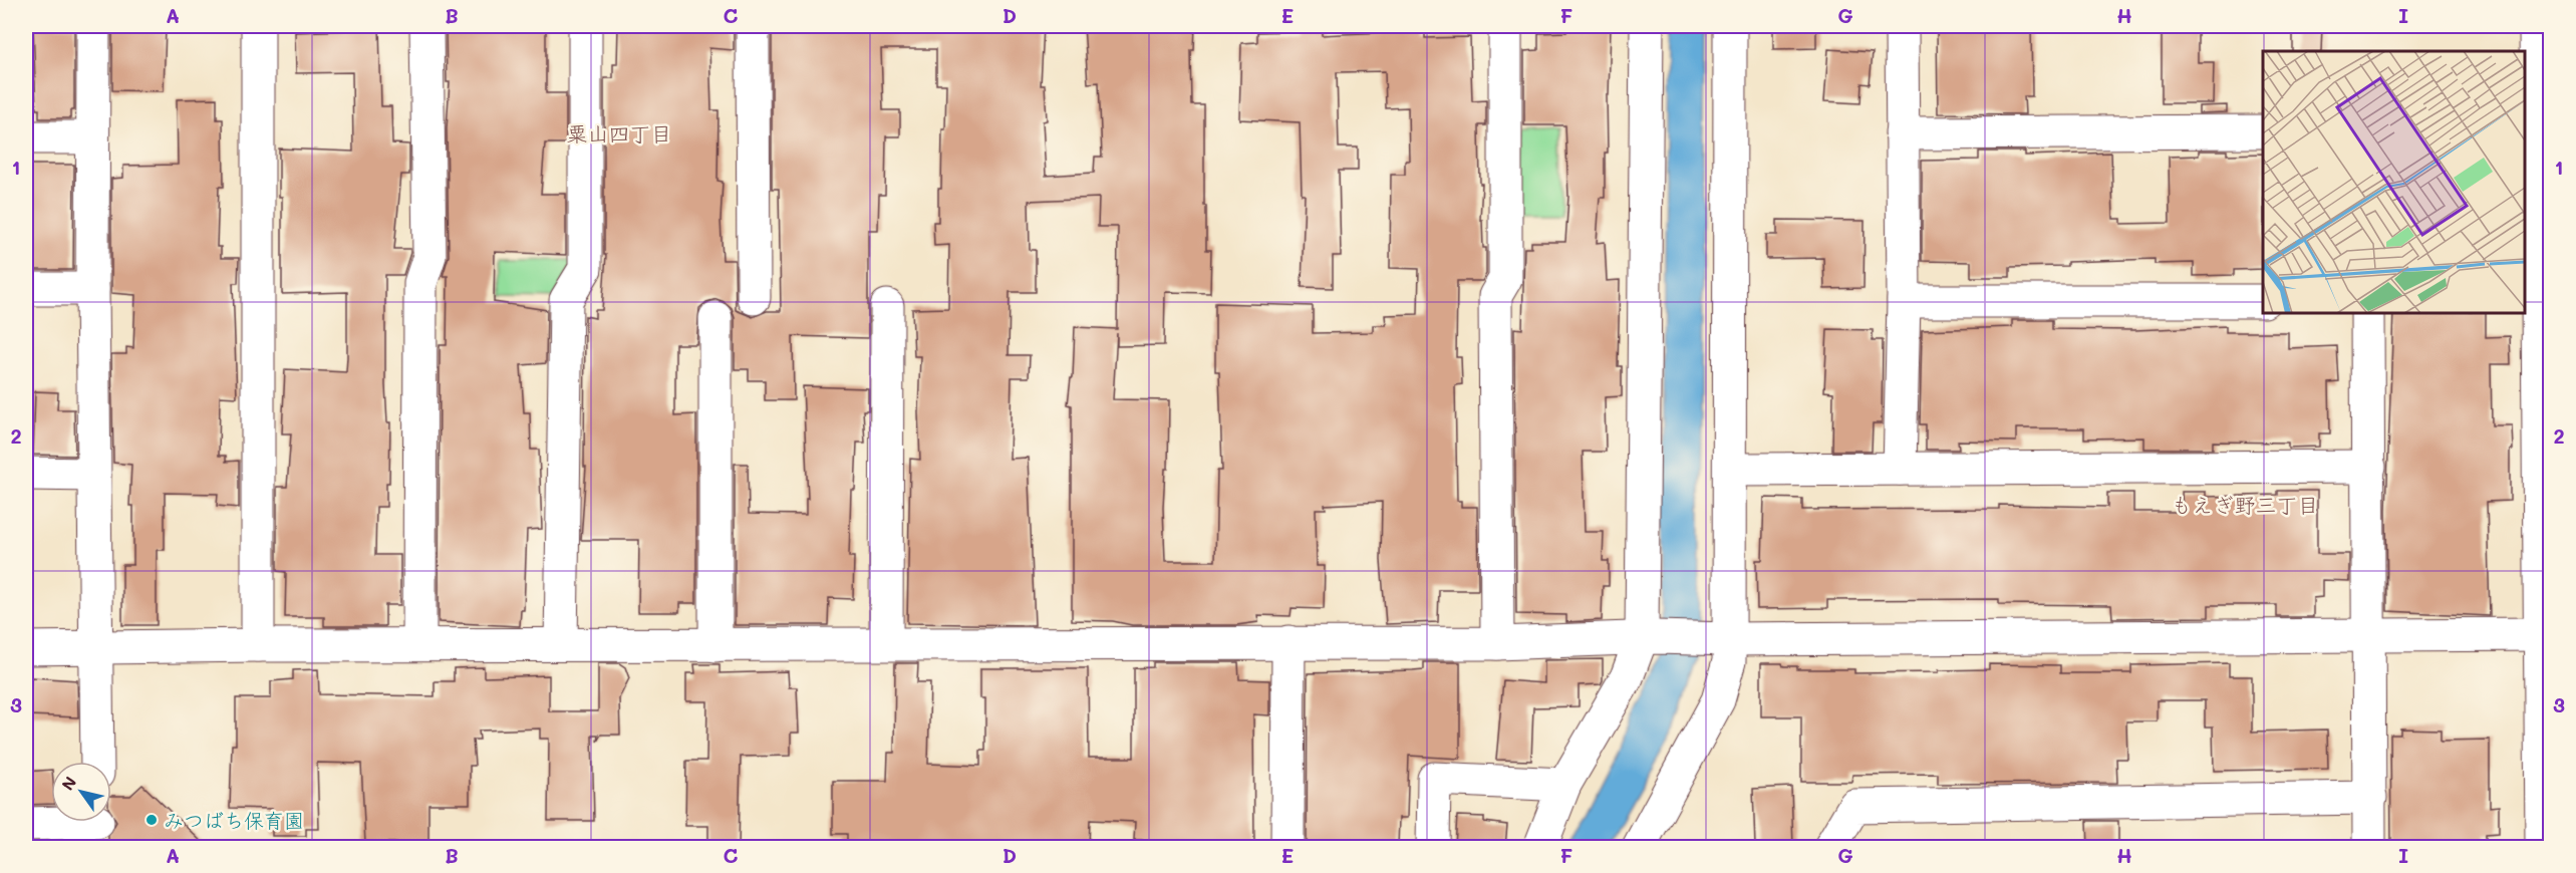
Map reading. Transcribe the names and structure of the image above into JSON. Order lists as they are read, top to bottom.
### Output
{
  "districts": ["粟山四丁目", "もえぎ野三丁目"],
  "places": ["みつばち保育園"],
  "north": "top left",
  "grid": {
    "columns": [
      "A",
      "B",
      "C",
      "D",
      "E",
      "F",
      "G",
      "H",
      "I"
    ],
    "rows": ["1", "2", "3"]
  }
}
